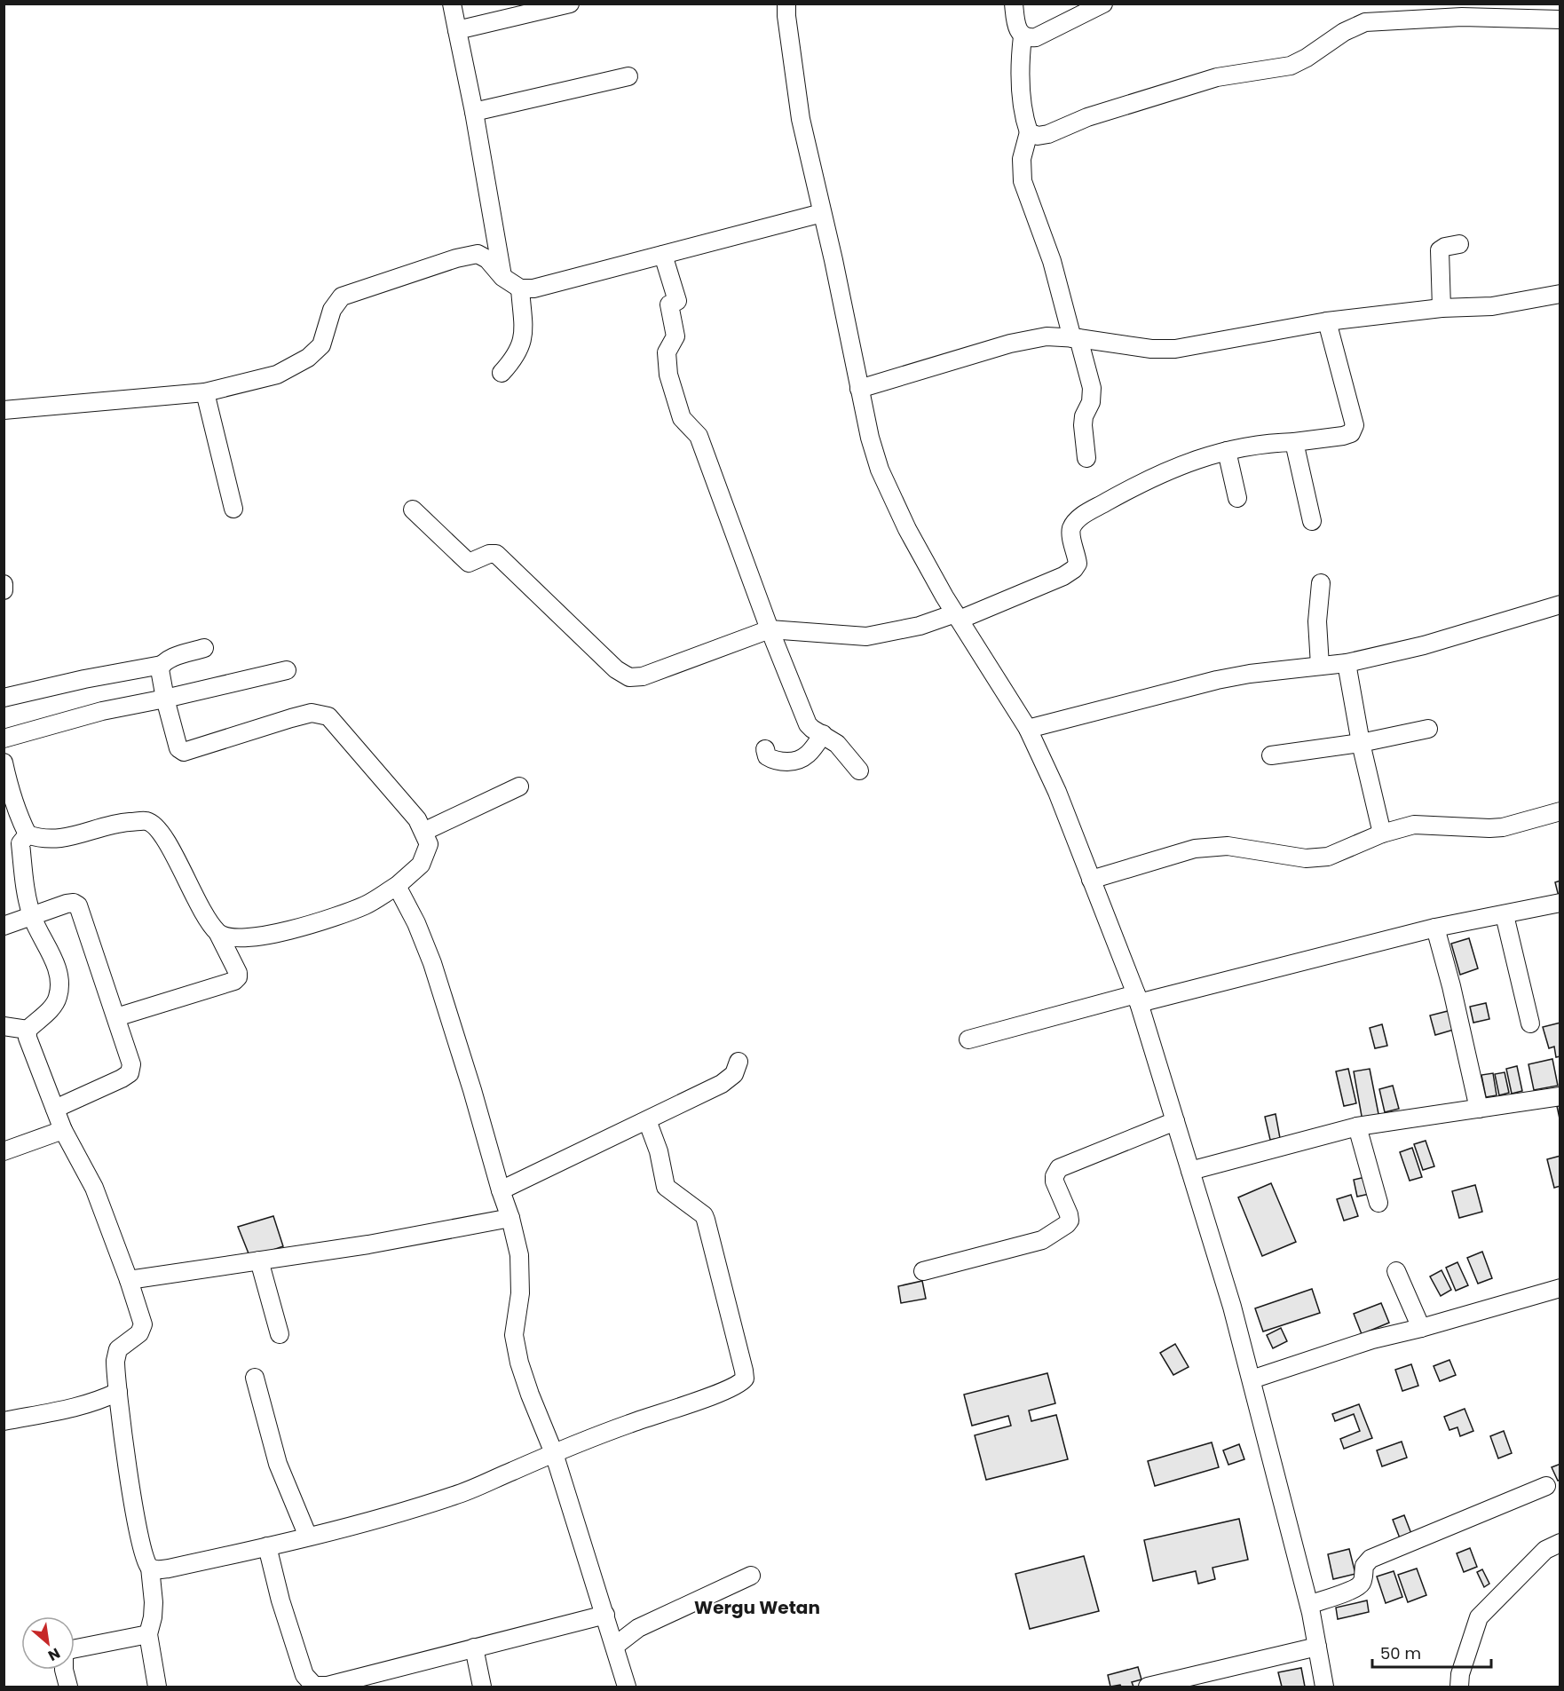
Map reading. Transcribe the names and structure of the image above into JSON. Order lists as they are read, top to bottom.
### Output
{
  "districts": ["Wergu Wetan"],
  "scale_bar": "50 m",
  "north": "bottom right"
}
